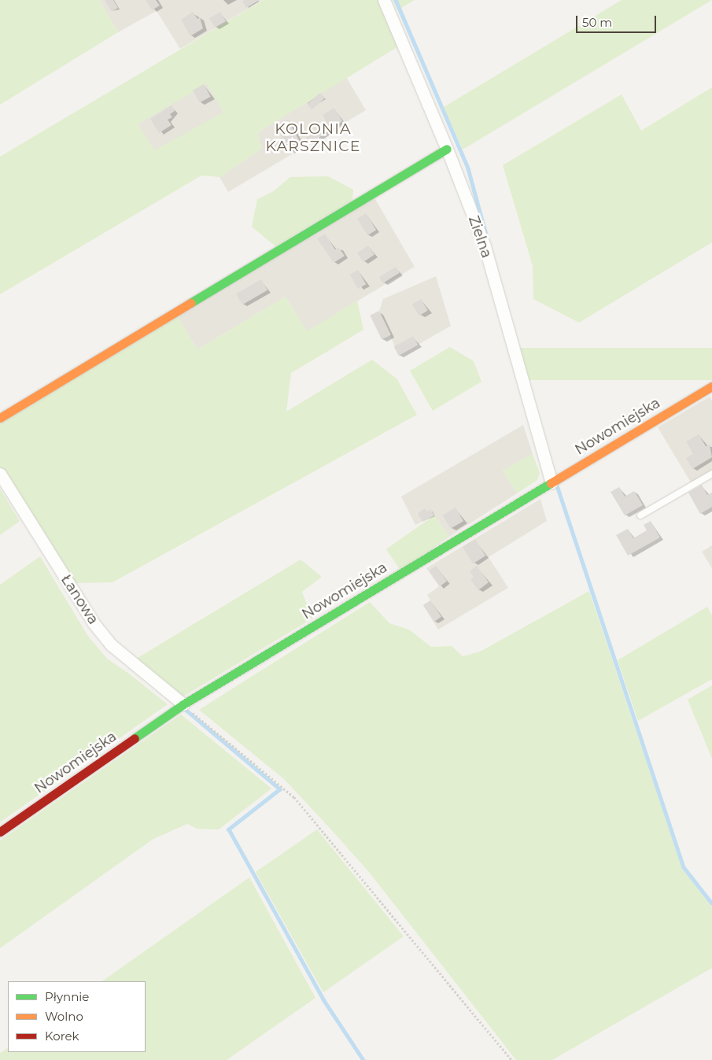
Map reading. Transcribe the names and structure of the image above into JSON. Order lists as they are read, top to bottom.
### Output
{
  "streets": {
    "street": ["Zielna", "Nowomiejska", "Łanowa"]
  },
  "crossings": [
    ["Zielna", "Nowomiejska"],
    ["Nowomiejska", "Łanowa"]
  ],
  "districts": ["KOLONIA KARSZNICE"],
  "legend": ["Płynnie", "Wolno", "Korek"],
  "scale_bar": "50 m"
}
